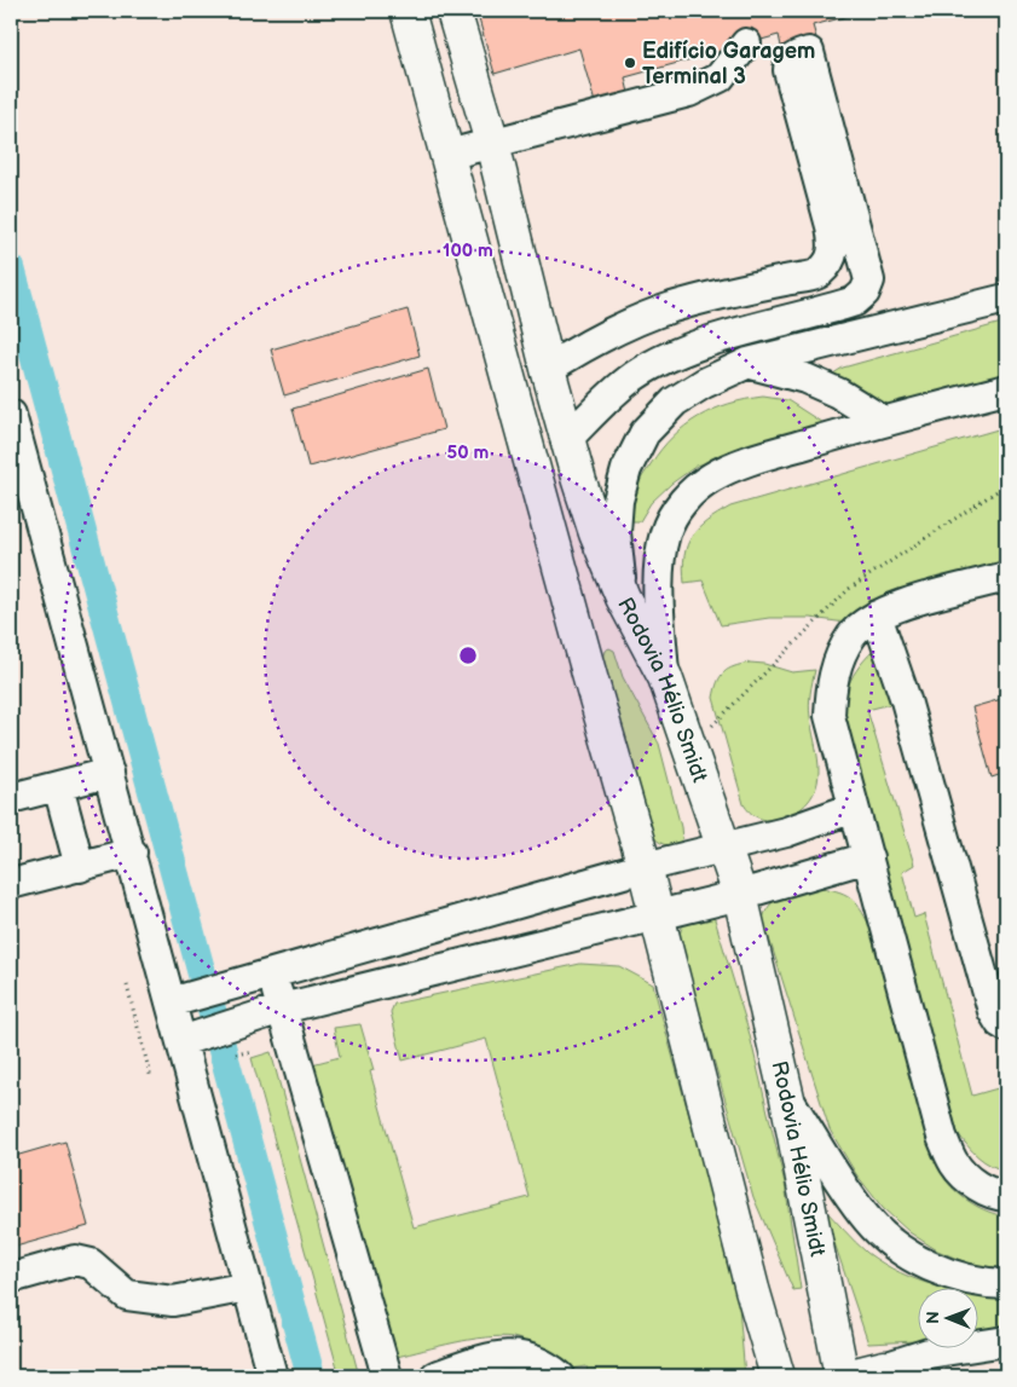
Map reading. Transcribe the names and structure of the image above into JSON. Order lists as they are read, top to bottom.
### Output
{
  "streets": {
    "main road": ["Rodovia Hélio Smidt"]
  },
  "places": ["Edifício Garagem Terminal 3"],
  "north": "left",
  "rings": ["100 m", "50 m"]
}
